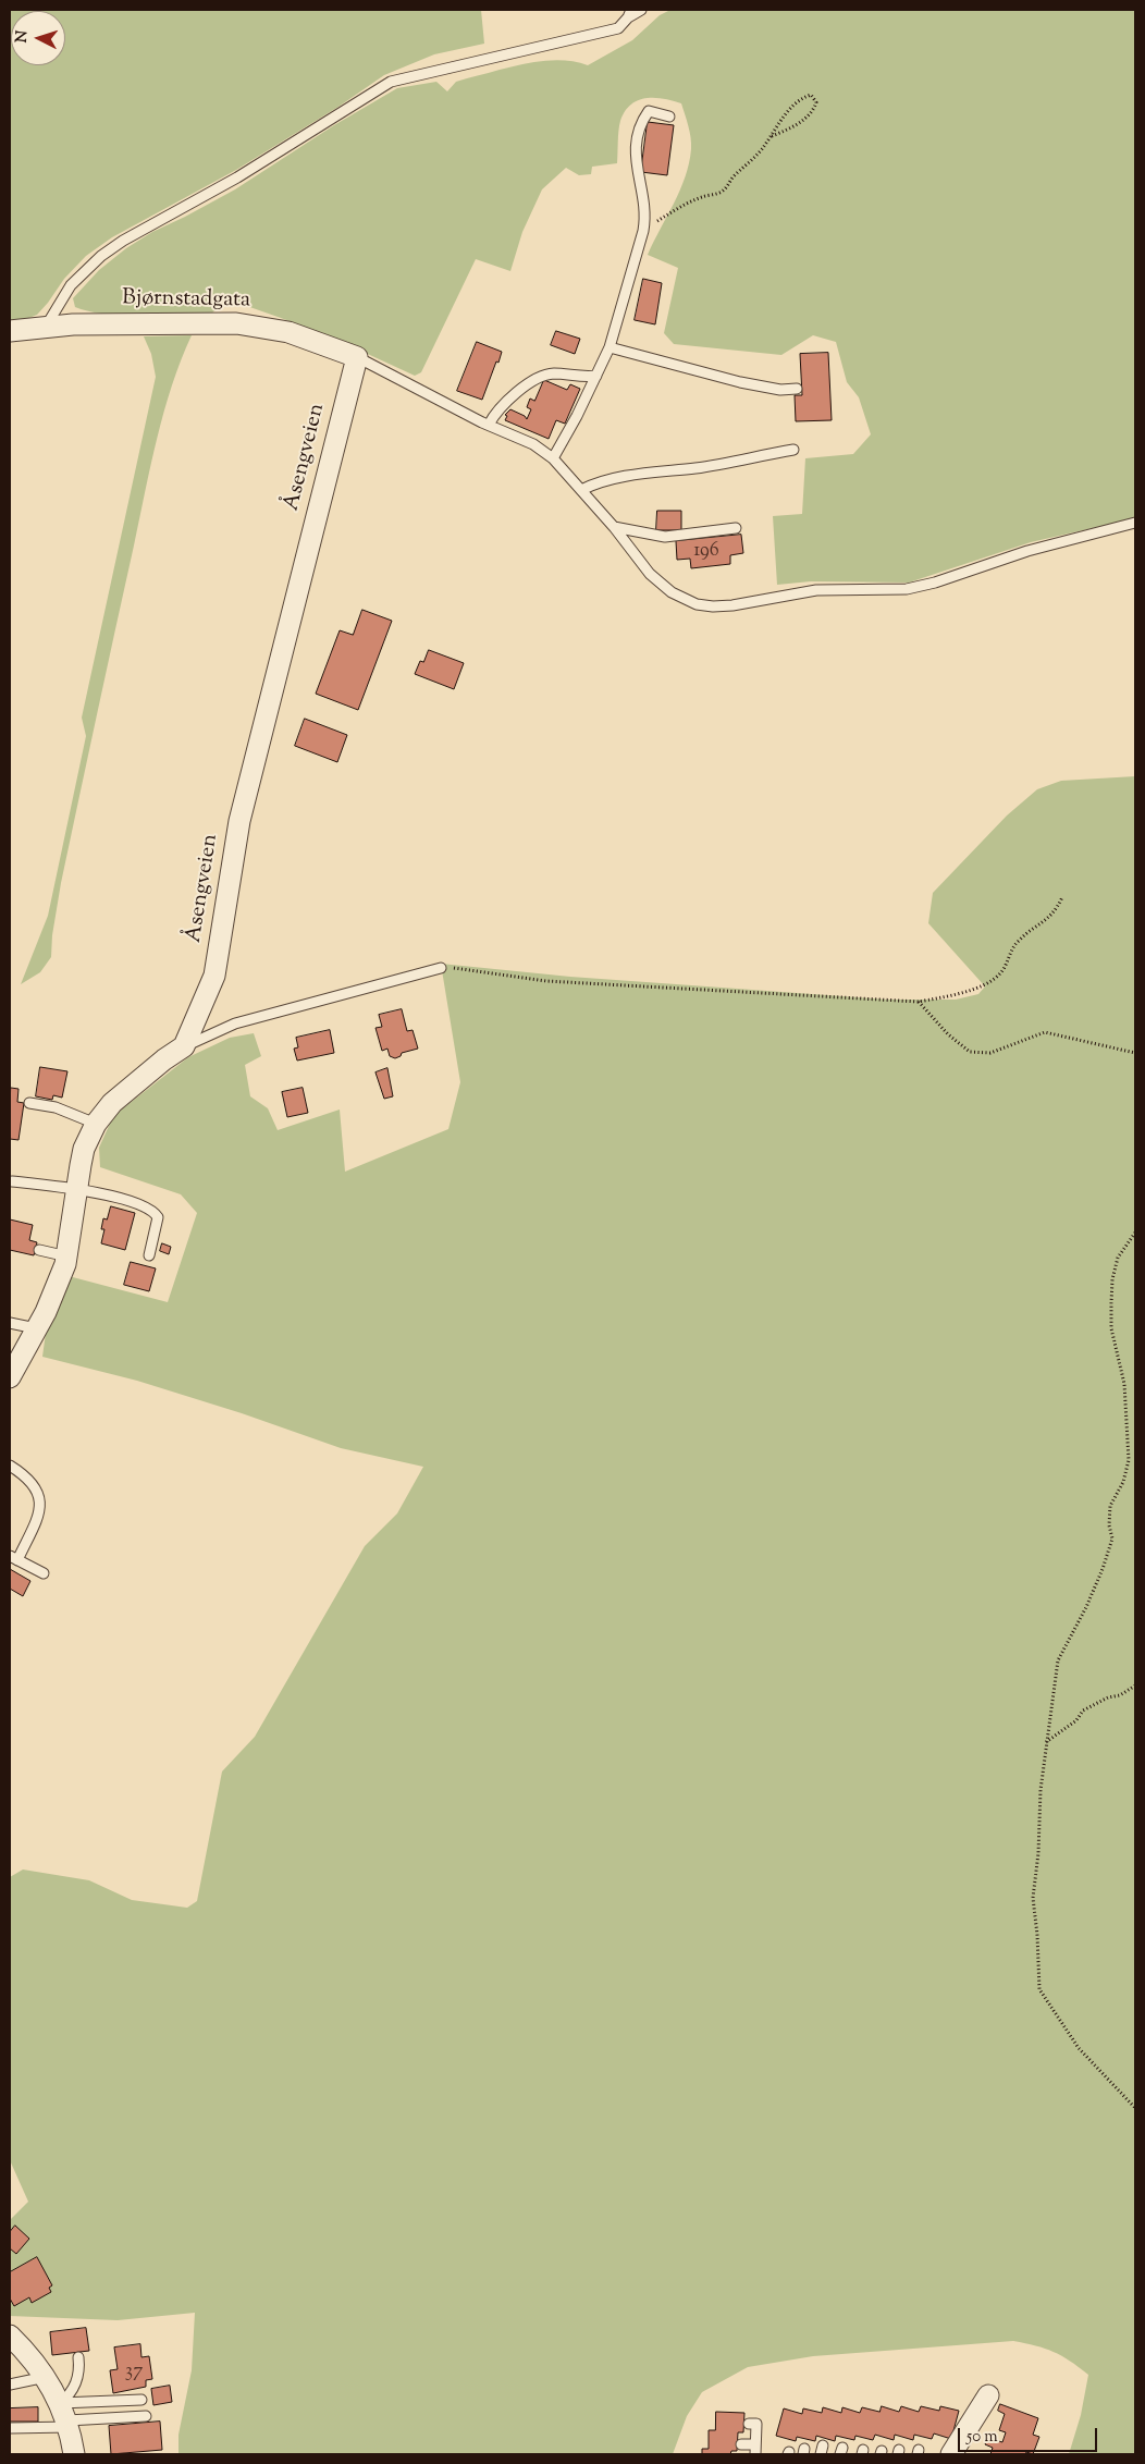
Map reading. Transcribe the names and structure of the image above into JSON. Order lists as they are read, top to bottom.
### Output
{
  "streets": {
    "street": ["Bjørnstadgata", "Åsengveien"]
  },
  "crossings": [
    ["Bjørnstadgata", "Åsengveien"]
  ],
  "house_numbers": ["196", "37"],
  "scale_bar": "50 m",
  "north": "left"
}
